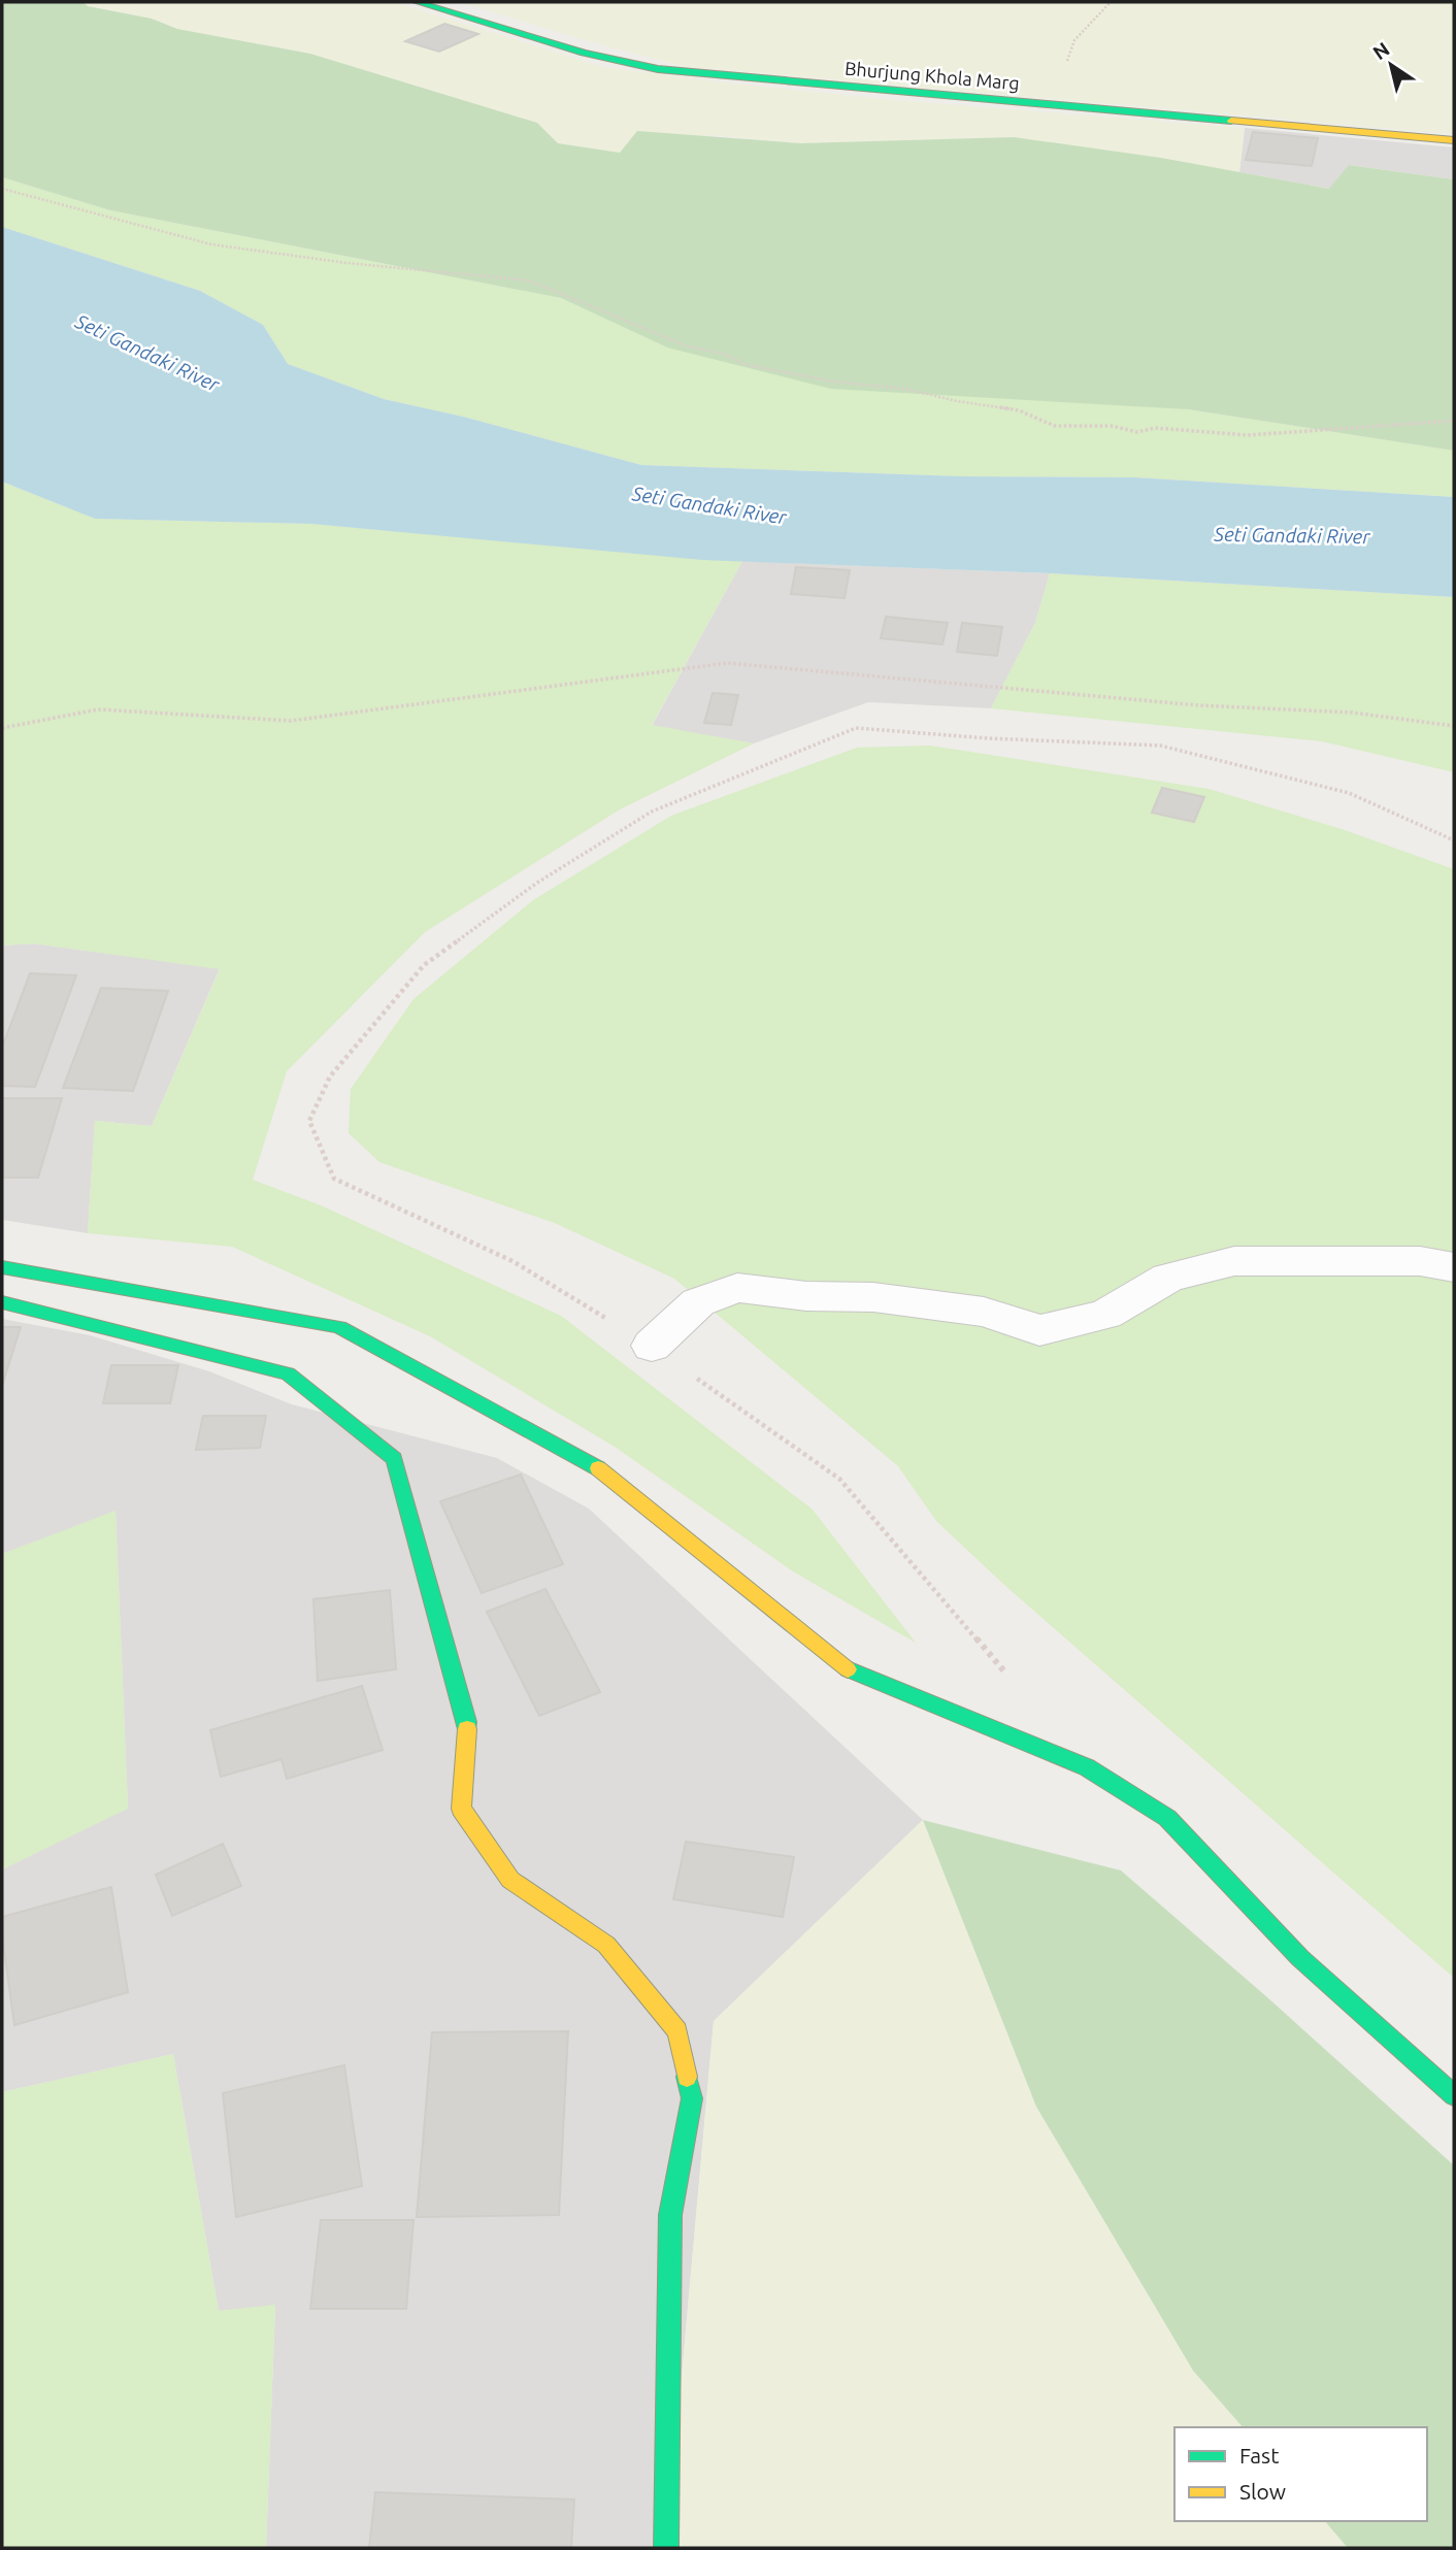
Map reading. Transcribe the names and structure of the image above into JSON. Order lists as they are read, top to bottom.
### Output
{
  "streets": {
    "street": ["Bhurjung Khola Marg"]
  },
  "water": ["Seti Gandaki River"],
  "legend": ["Fast", "Slow"],
  "north": "top left"
}
